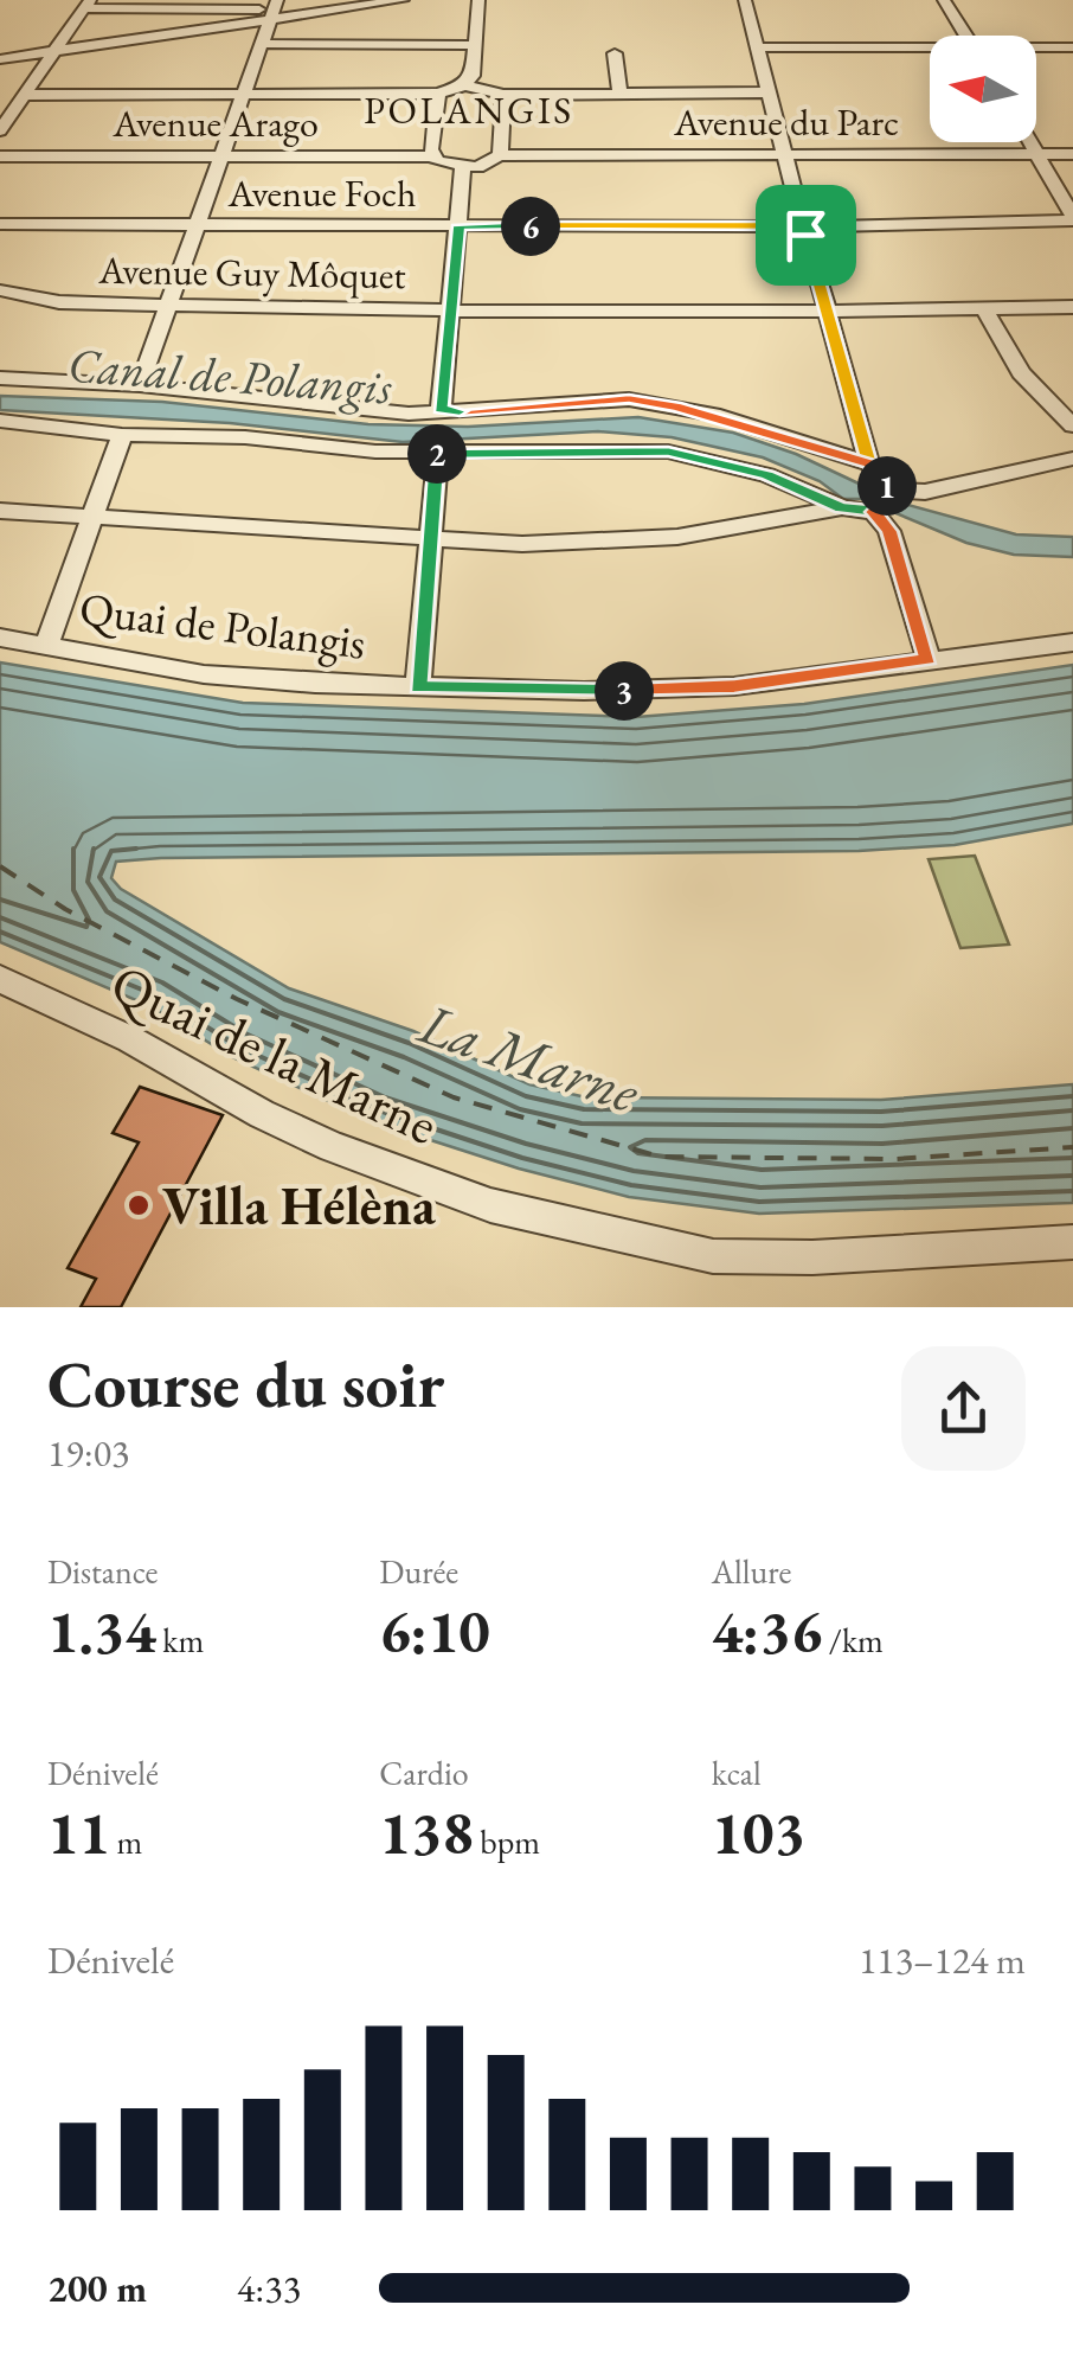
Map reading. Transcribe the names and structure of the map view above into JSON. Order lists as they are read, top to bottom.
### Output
{
  "streets": {
    "street": [
      "Avenue du Parc",
      "Avenue Arago",
      "Avenue Foch",
      "Avenue Guy Môquet",
      "Quai de Polangis",
      "Quai de la Marne"
    ]
  },
  "crossings": [
    ["Avenue du Parc", "Avenue Arago"]
  ],
  "districts": ["POLANGIS"],
  "water": ["Canal de Polangis", "La Marne"],
  "places": ["Villa Hélèna"],
  "north": "left",
  "page": {
    "pins": [
      "6",
      "2",
      "1",
      "3"
    ],
    "heading": ["Course du soir", "19:03"],
    "stats": [
      ["Distance", "1.34 km"],
      ["Durée", "6:10"],
      ["Allure", "4:36 /km"],
      ["Dénivelé", "11 m"],
      ["Cardio", "138 bpm"],
      ["kcal", "103"]
    ],
    "chart": ["Dénivelé", "113–124 m"],
    "list": [
      {
        "name": "200 m",
        "note": "4:33"
      }
    ]
  }
}
